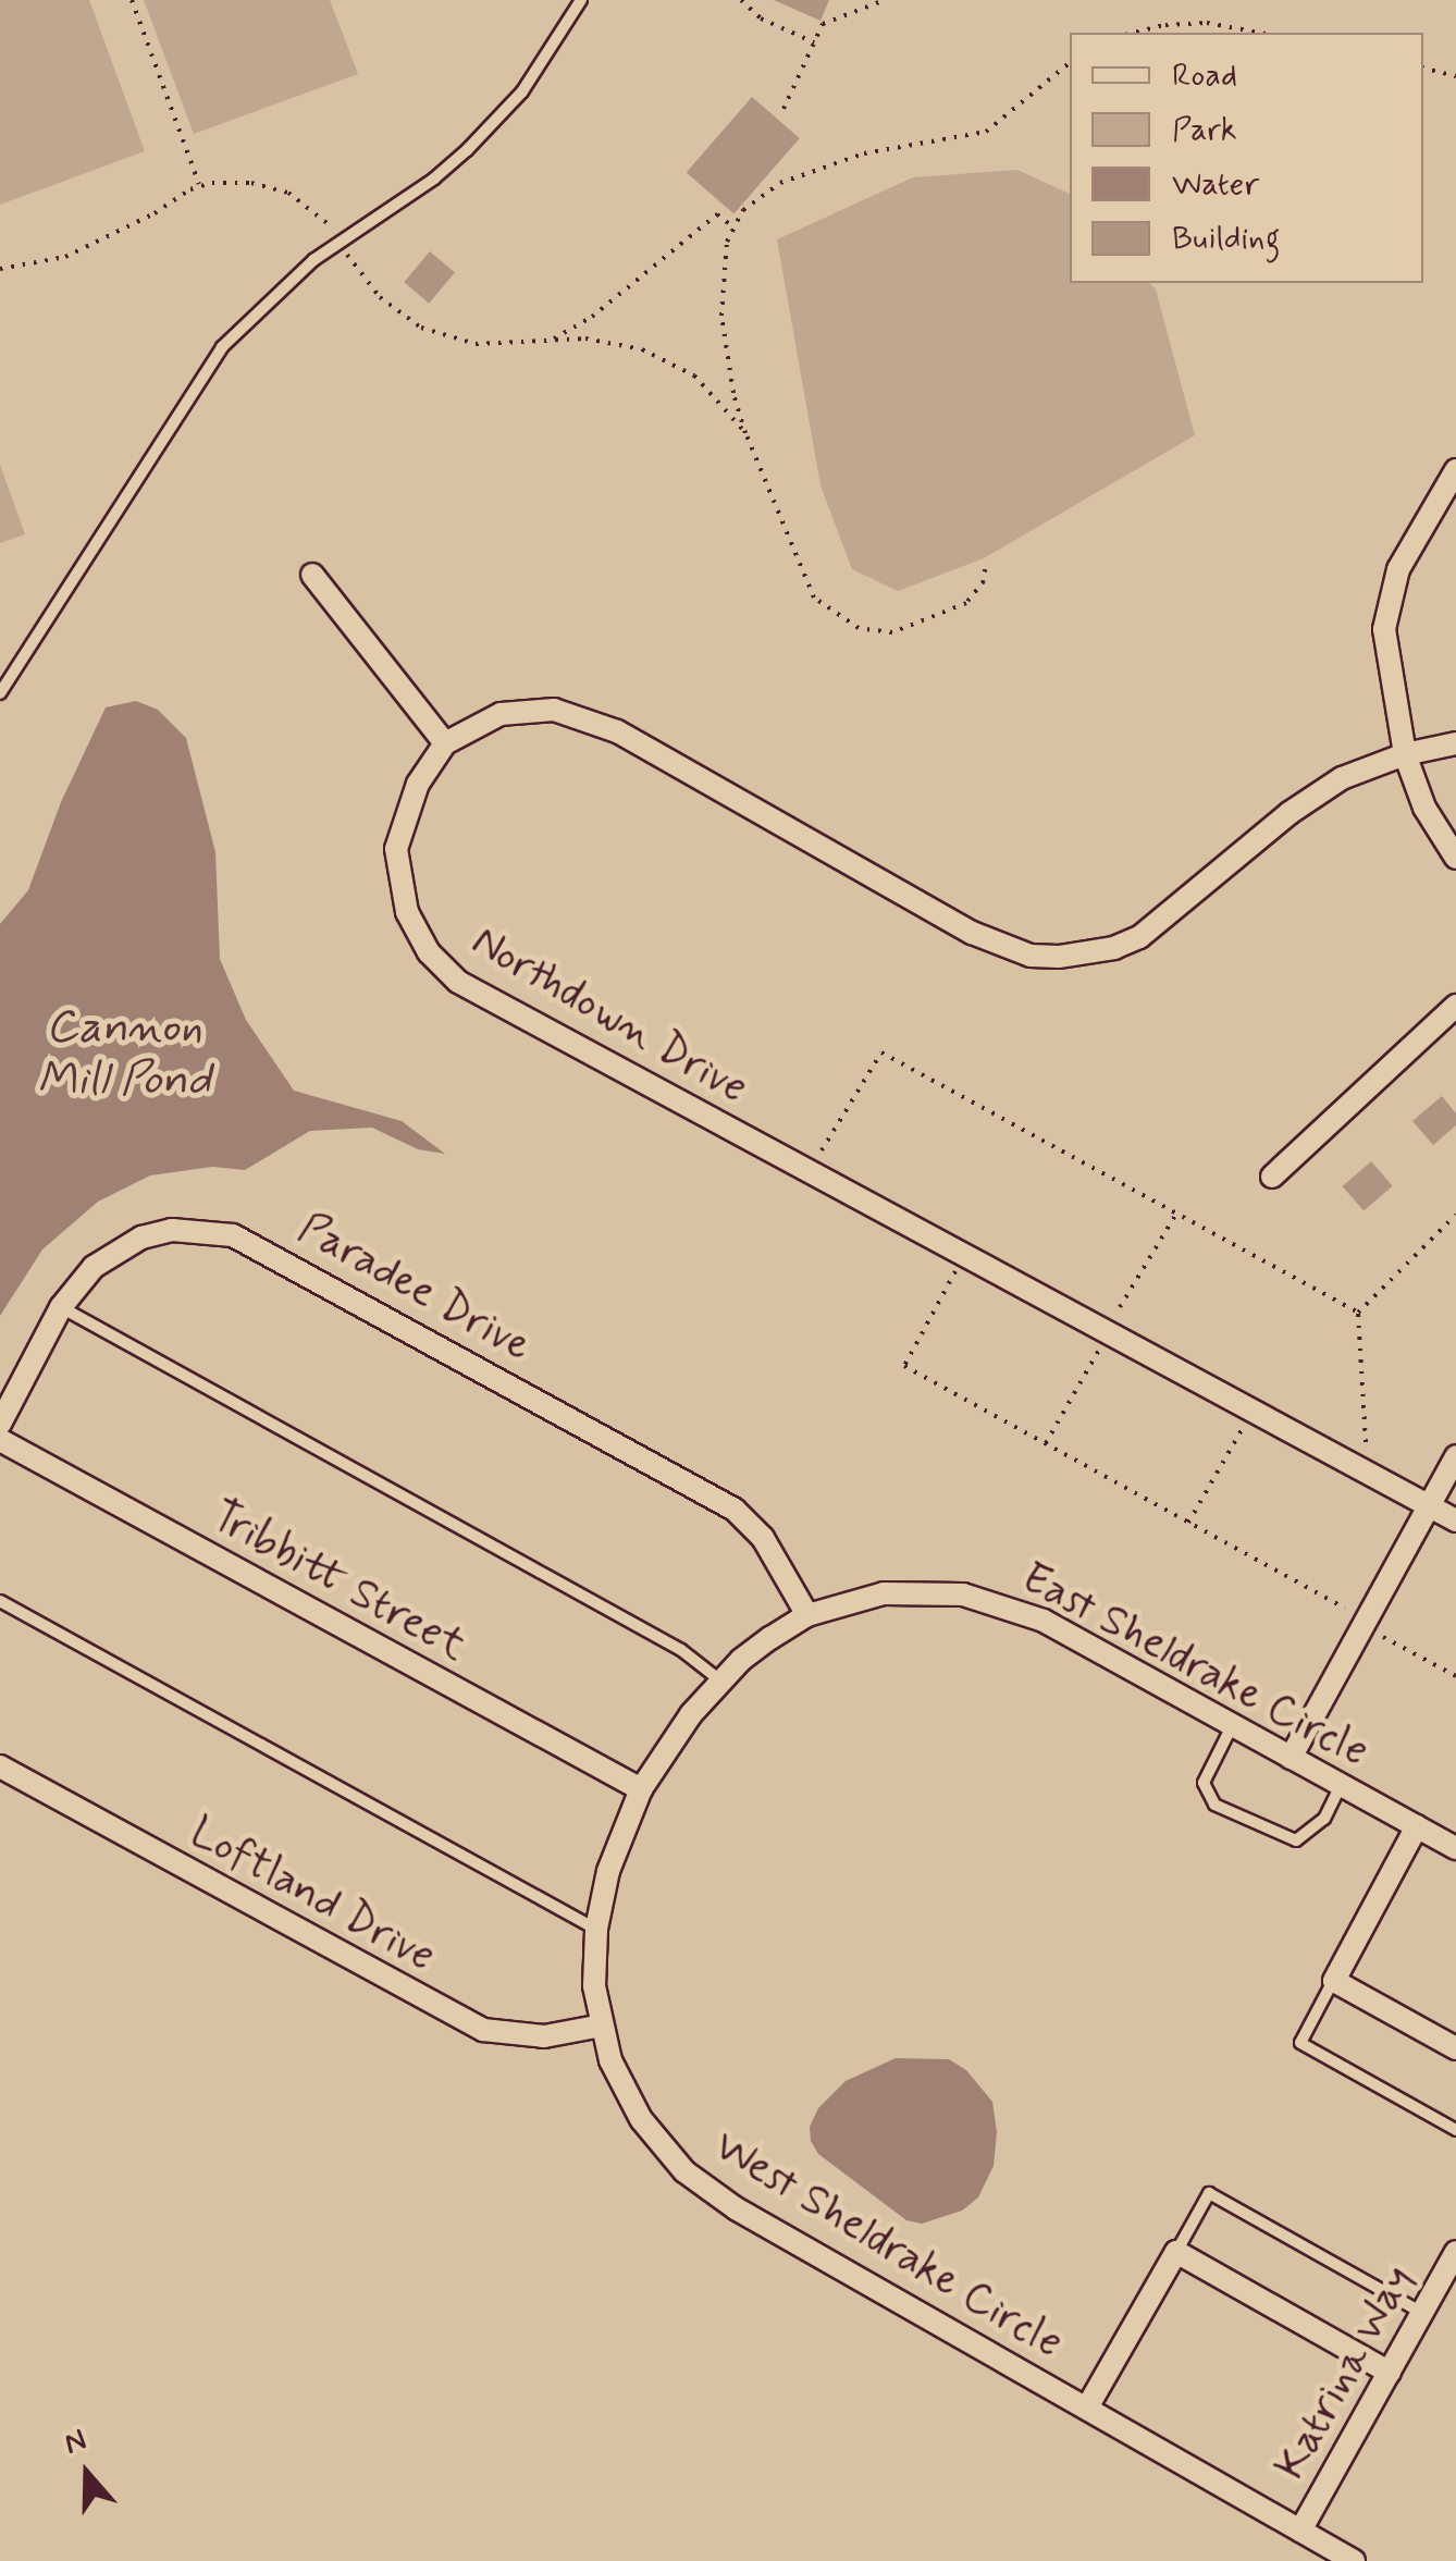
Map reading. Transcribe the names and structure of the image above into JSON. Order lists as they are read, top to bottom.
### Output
{
  "streets": {
    "street": [
      "Northdown Drive",
      "Paradee Drive",
      "Tribbitt Street",
      "East Sheldrake Circle",
      "Loftland Drive",
      "West Sheldrake Circle",
      "Katrina Way"
    ]
  },
  "crossings": [
    ["Paradee Drive", "East Sheldrake Circle"],
    ["Tribbitt Street", "East Sheldrake Circle"],
    ["Tribbitt Street", "West Sheldrake Circle"],
    ["East Sheldrake Circle", "West Sheldrake Circle"],
    ["Loftland Drive", "West Sheldrake Circle"],
    ["West Sheldrake Circle", "Katrina Way"]
  ],
  "water": ["Cannon Mill Pond"],
  "legend": [
    "Road",
    "Park",
    "Water",
    "Building"
  ],
  "north": "top"
}
